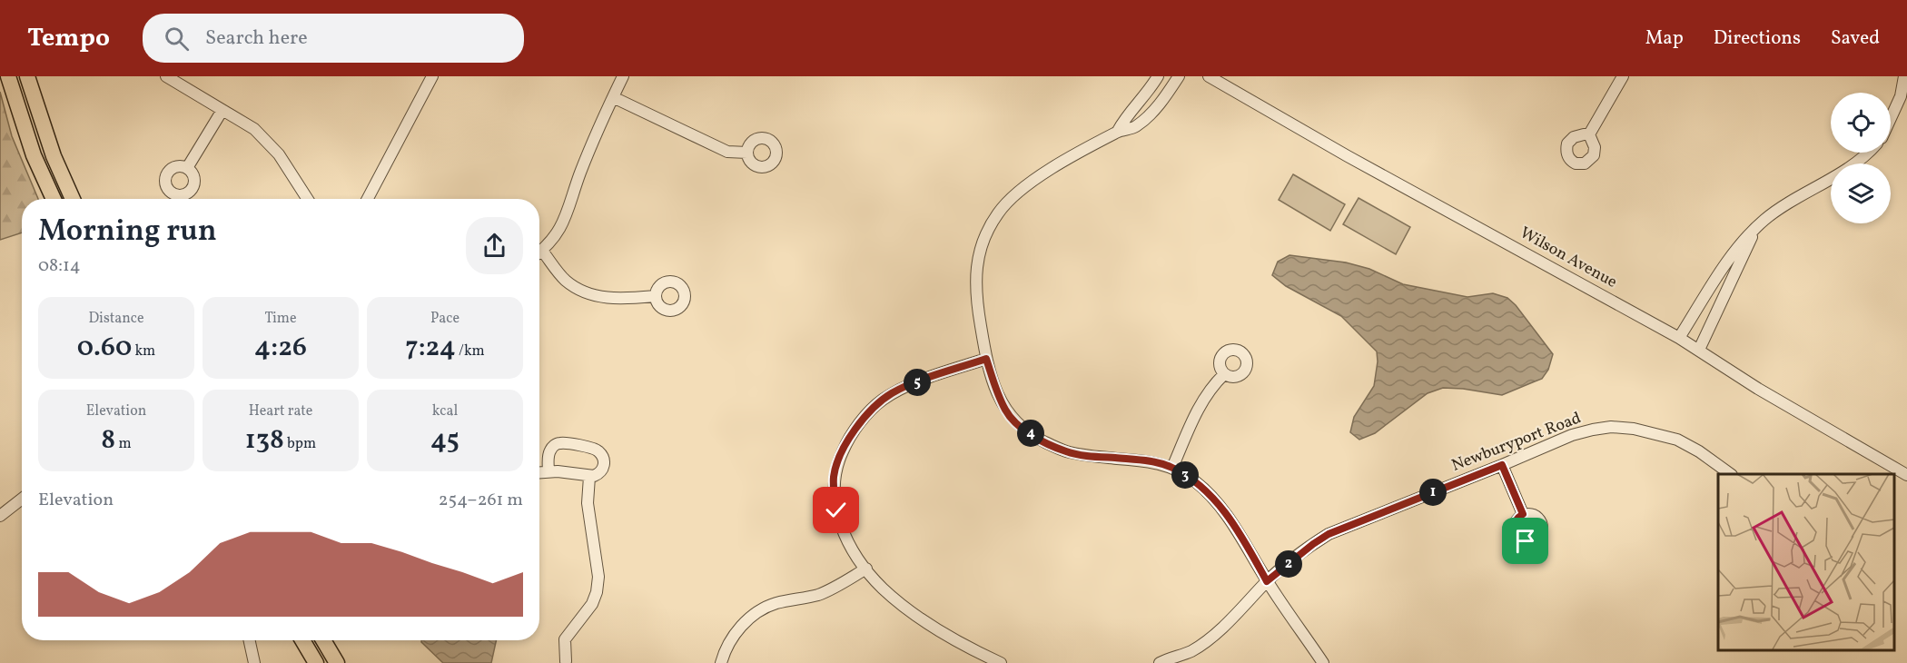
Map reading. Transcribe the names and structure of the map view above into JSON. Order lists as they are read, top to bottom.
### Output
{
  "streets": {
    "street": ["Wilson Avenue", "Newburyport Road"]
  },
  "page": {
    "header": "Tempo",
    "search": "Search here",
    "nav": ["Map", "Directions", "Saved"],
    "heading": ["Morning run", "08:14"],
    "stats": [
      ["Distance", "0.60 km"],
      ["Time", "4:26"],
      ["Pace", "7:24 /km"],
      ["Elevation", "8 m"],
      ["Heart rate", "138 bpm"],
      ["kcal", "45"]
    ],
    "pins": [
      "5",
      "4",
      "3",
      "1",
      "2"
    ],
    "chart": ["Elevation", "254–261 m"]
  }
}
